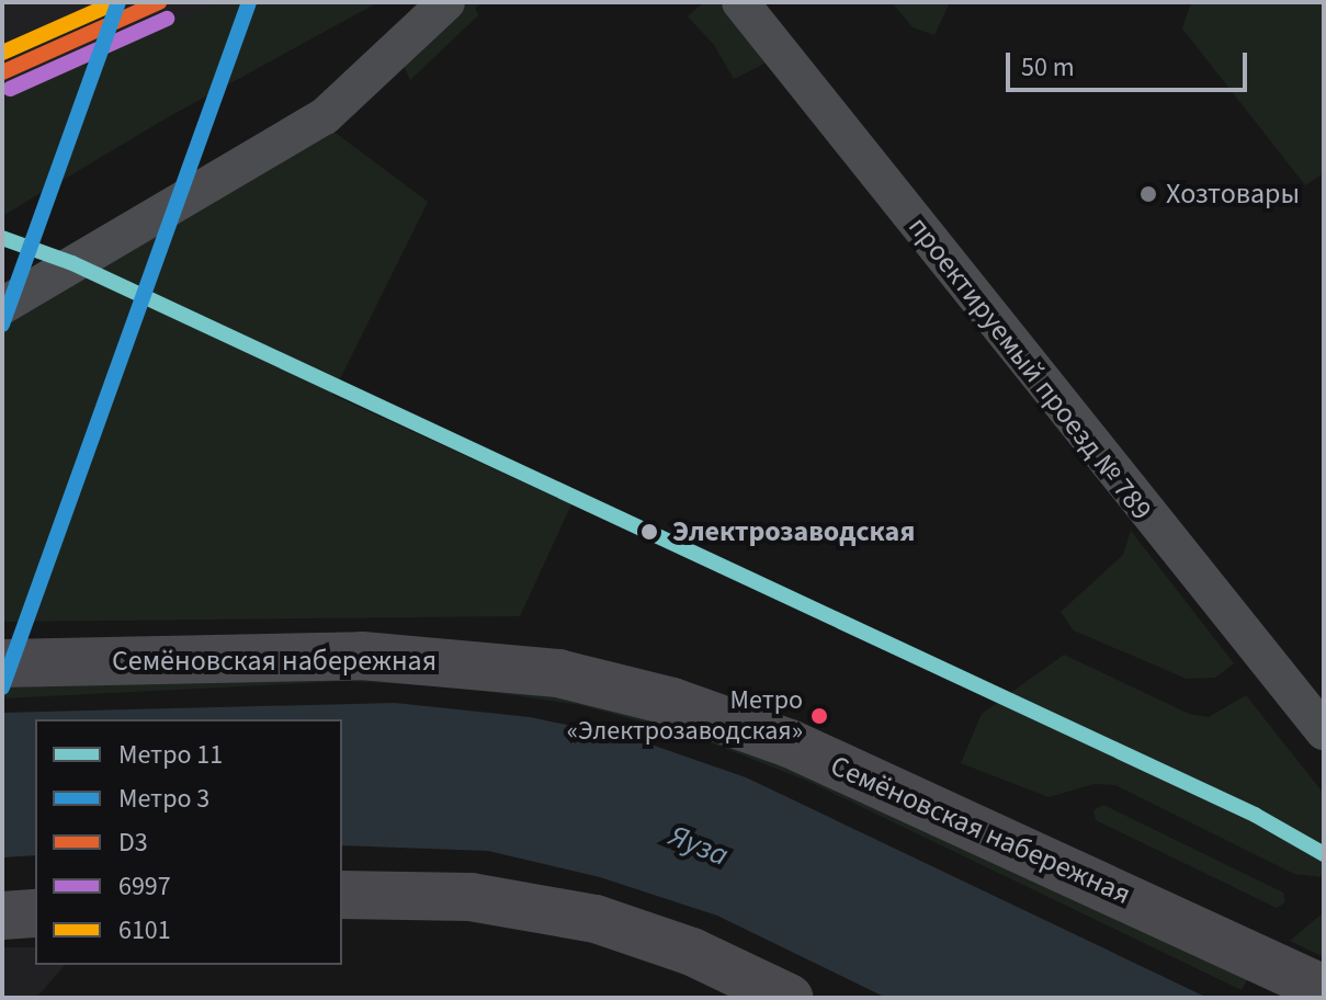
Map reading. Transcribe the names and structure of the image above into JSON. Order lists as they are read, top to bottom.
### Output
{
  "streets": {
    "main road": ["Семёновская набережная"],
    "street": ["проектируемый проезд № 789"]
  },
  "water": ["Яуза"],
  "places": ["Хозтовары", "Электрозаводская", "Метро «Электрозаводская»"],
  "lines": [
    "metro line 3",
    "transit line D3",
    "transit line 6101",
    "transit line 6997",
    "metro line 11"
  ],
  "legend": [
    "Метро 11",
    "Метро 3",
    "D3",
    "6997",
    "6101"
  ],
  "scale_bar": "50 m"
}
